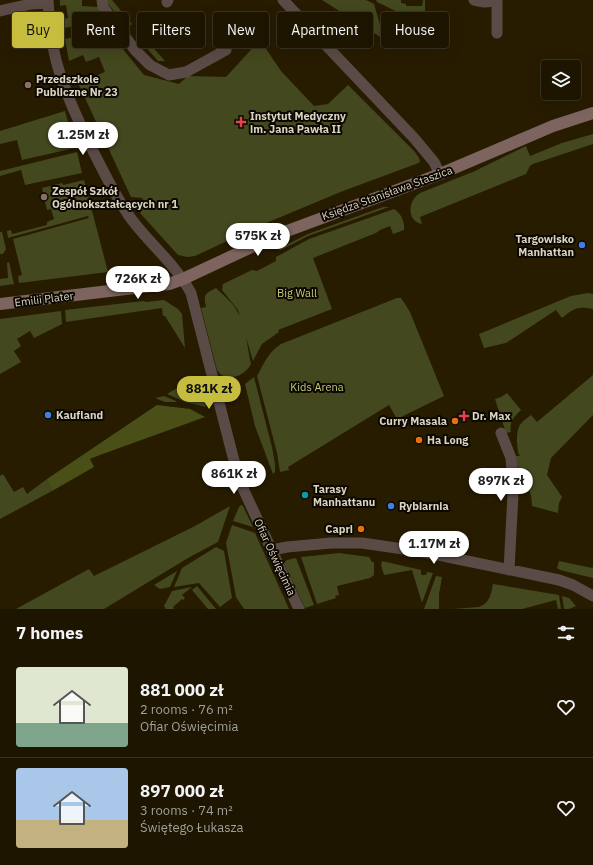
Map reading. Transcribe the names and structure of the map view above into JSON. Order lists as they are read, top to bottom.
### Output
{
  "streets": {
    "street": ["Księdza Stanisława Staszica", "Emilii Plater", "Ofiar Oświęcimia"]
  },
  "crossings": [
    ["Księdza Stanisława Staszica", "Emilii Plater"],
    ["Księdza Stanisława Staszica", "Ofiar Oświęcimia"],
    ["Emilii Plater", "Ofiar Oświęcimia"]
  ],
  "parks": ["Big Wall", "Kids Arena"],
  "places": {
    "other": [
      "Przedszkole Publiczne Nr 23",
      "Zespół Szkół Ogólnokształcących nr 1",
      "Targowisko Manhattan",
      "Kaufland",
      "Curry Masala",
      "Ha Long",
      "Tarasy Manhattanu",
      "Rybiarnia",
      "Capri"
    ],
    "health": ["Instytut Medyczny im. Jana Pawła II", "Dr. Max"]
  },
  "page": {
    "chip": [
      "Buy",
      "Rent",
      "Filters",
      "New",
      "Apartment",
      "House"
    ],
    "price": [
      "1.25M zł",
      "575K zł",
      "726K zł",
      "881K zł",
      "861K zł",
      "897K zł",
      "1.17M zł"
    ],
    "heading": "7 homes",
    "list": [
      {
        "name": "881 000 zł",
        "note": "2 rooms · 76 m² · Ofiar Oświęcimia"
      },
      {
        "name": "897 000 zł",
        "note": "3 rooms · 74 m² · Świętego Łukasza"
      }
    ]
  }
}
